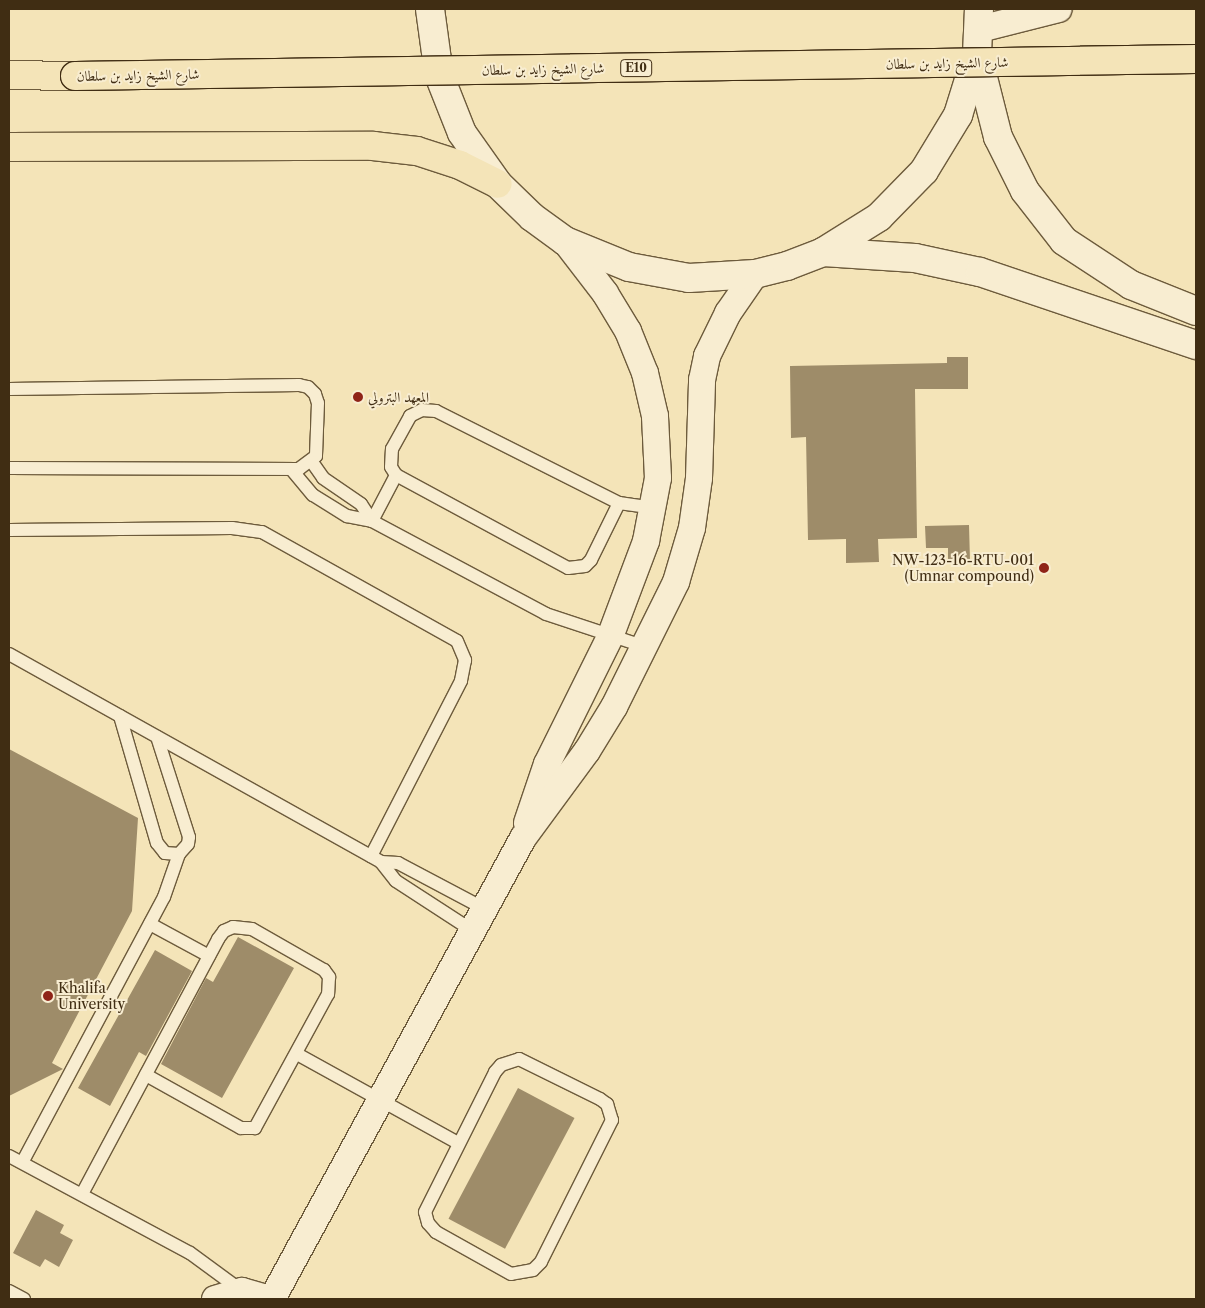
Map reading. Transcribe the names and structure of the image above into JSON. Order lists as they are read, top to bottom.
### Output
{
  "streets": {
    "highway": ["شارع الشيخ زايد بن سلطان", "E10"]
  },
  "places": ["المعهد البترولي", "NW-123-16-RTU-001 (Umnar compound)", "Khalifa University"]
}
